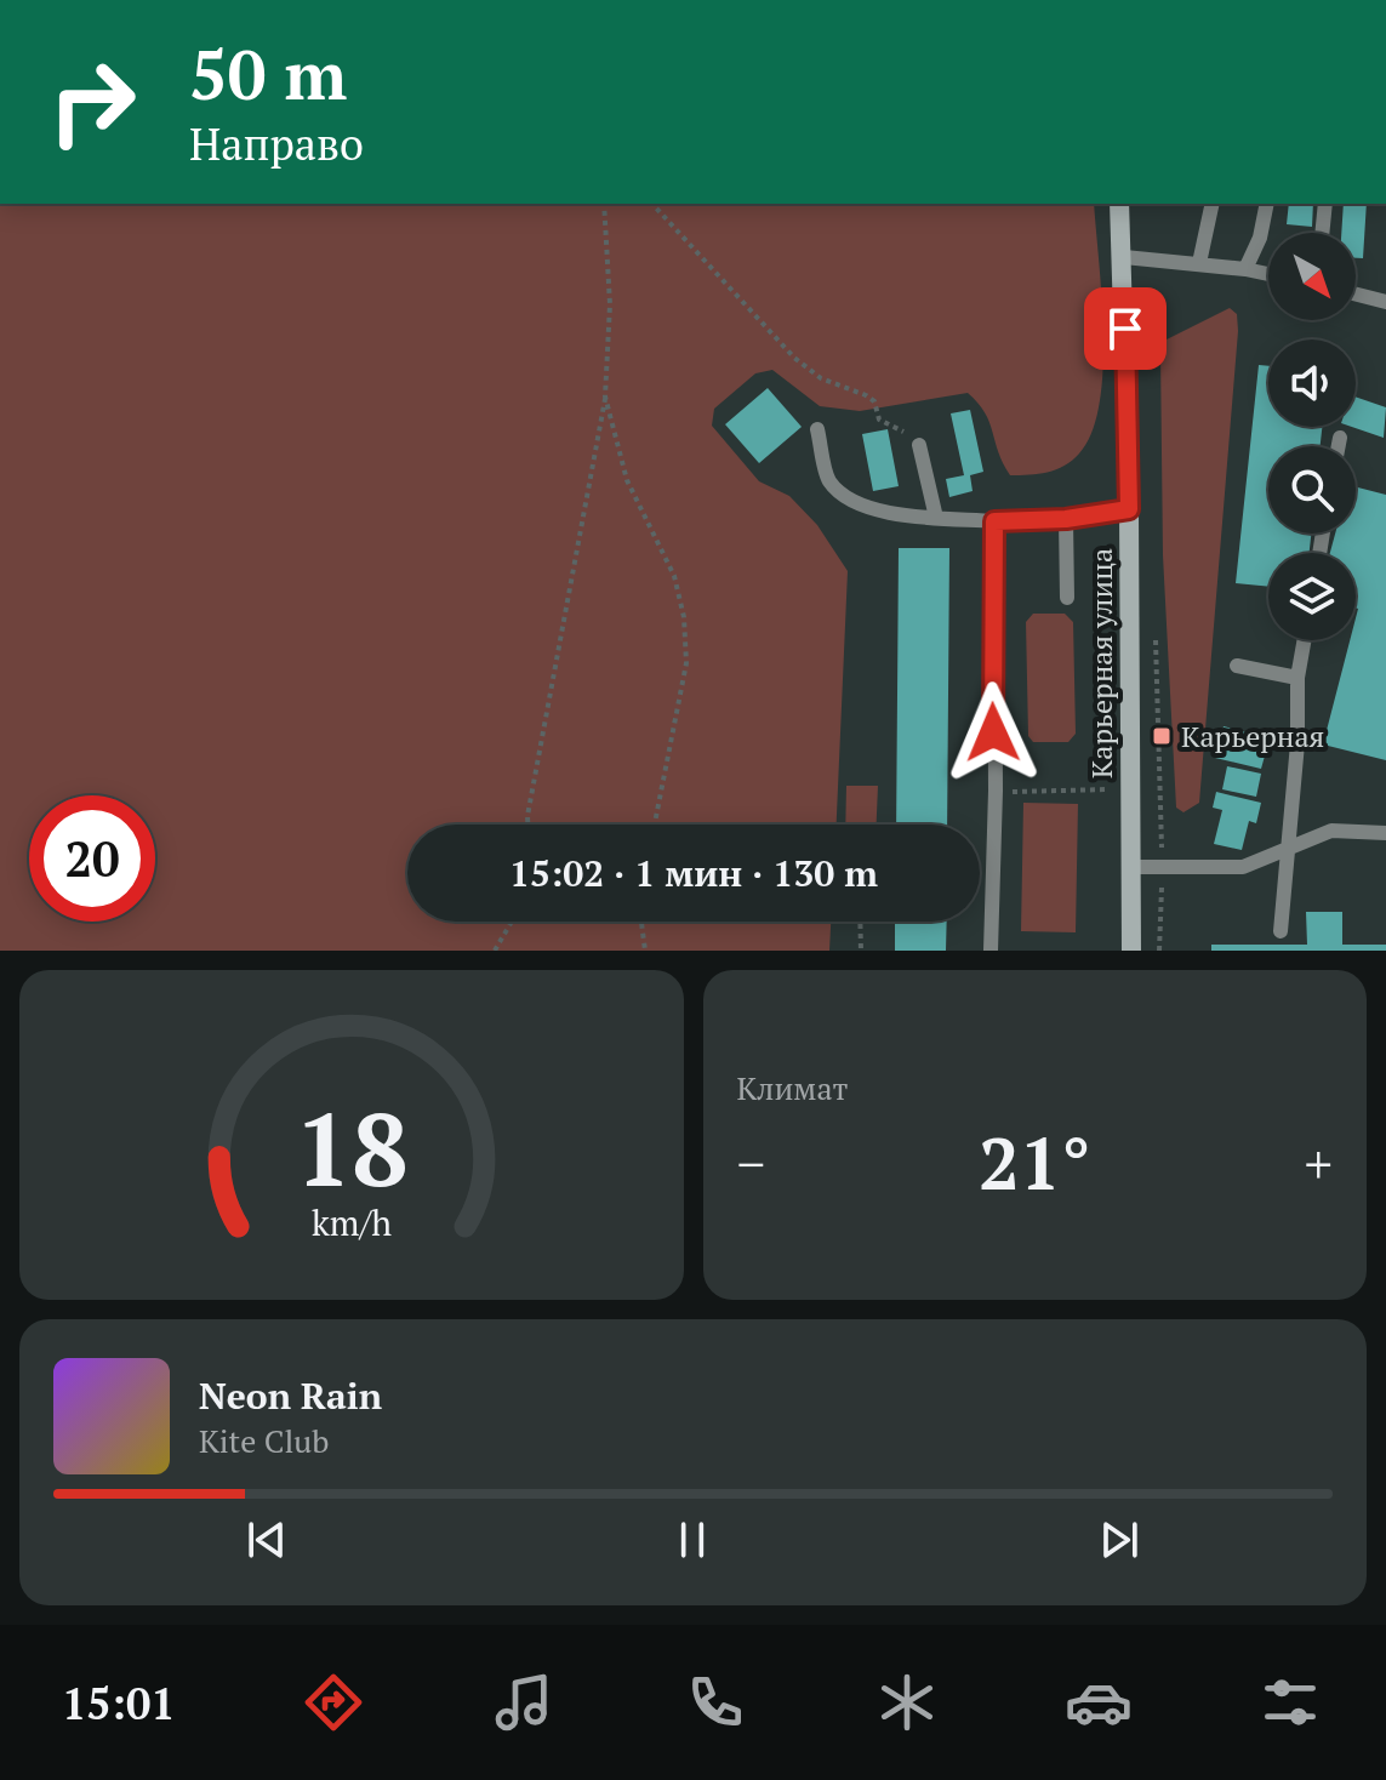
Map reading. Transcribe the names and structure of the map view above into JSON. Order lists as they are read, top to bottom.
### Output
{
  "streets": {
    "street": ["Карьерная улица"]
  },
  "places": {
    "transit": ["Карьерная"]
  },
  "north": "bottom right",
  "page": {
    "turn": ["50 m", "Направо"],
    "limit": "20",
    "trip": "15:02 · 1 мин · 130 m",
    "tile": "Климат",
    "heat": ["−", "21°", "+"],
    "song": ["Neon Rain", "Kite Club"],
    "tabs": "15:01",
    "gauge": ["18", "km/h"]
  }
}
